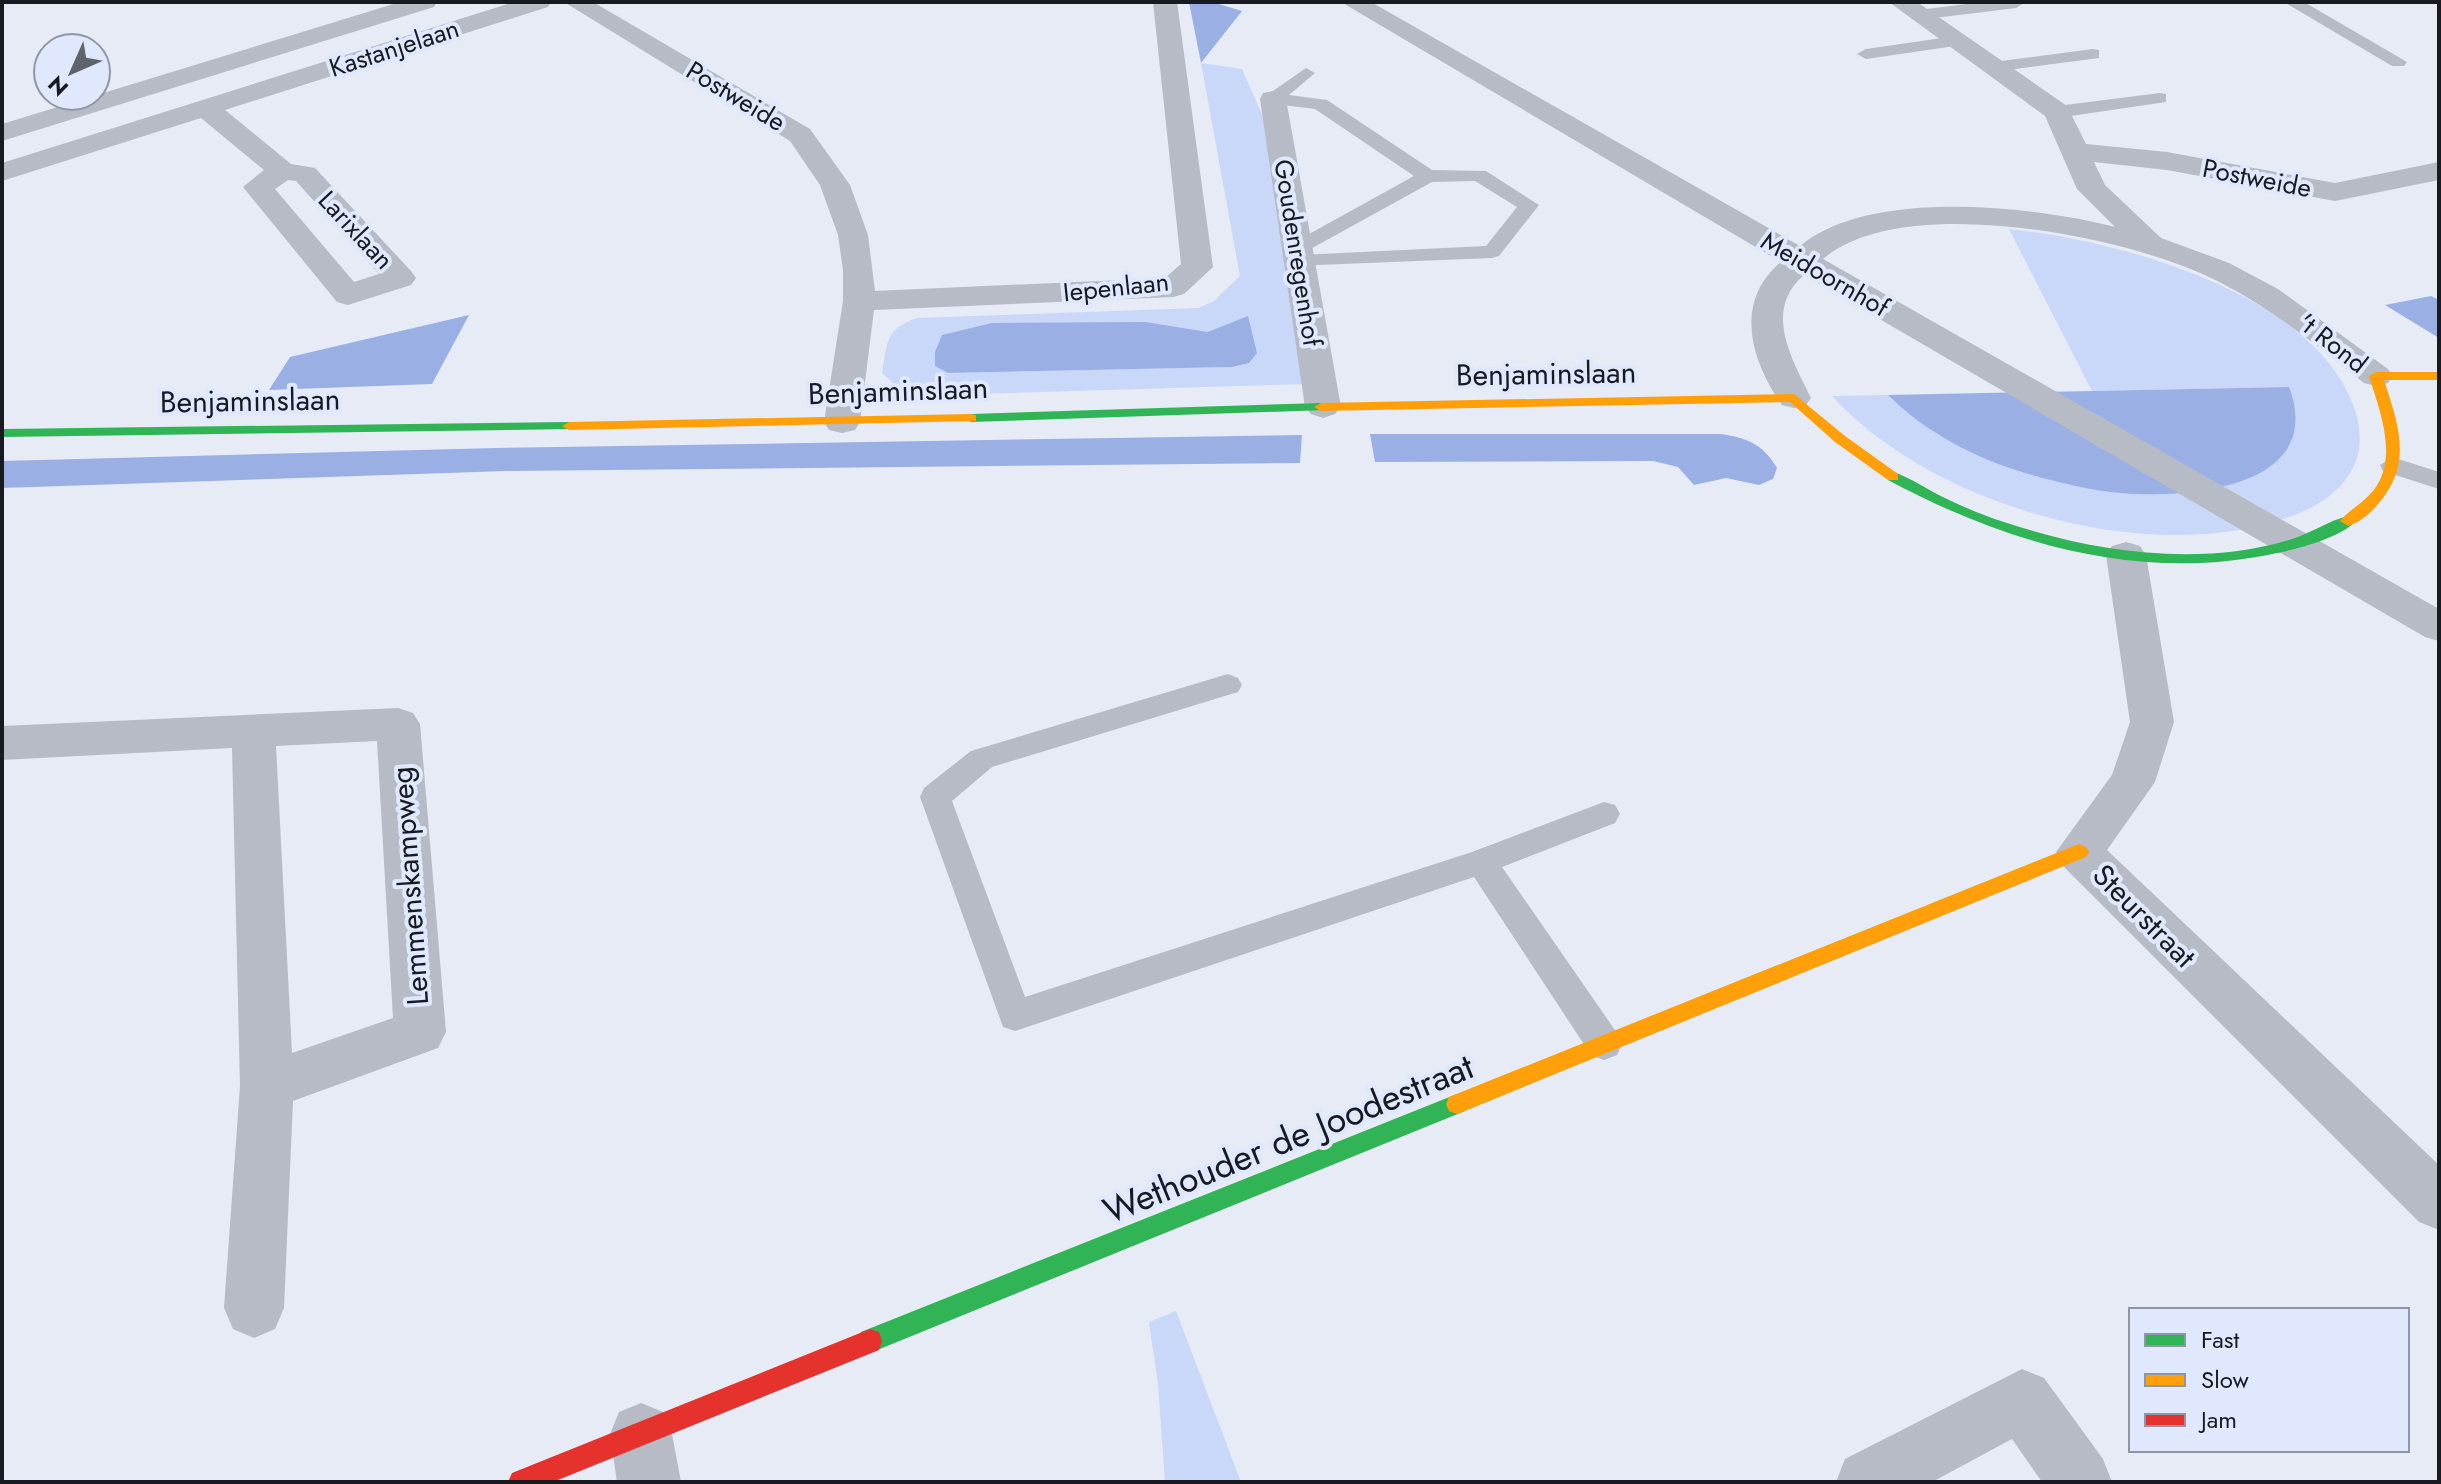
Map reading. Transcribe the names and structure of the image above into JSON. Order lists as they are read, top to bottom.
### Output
{
  "streets": {
    "street": [
      "Kastanjelaan",
      "Postweide",
      "Larixlaan",
      "Goudenregenhof",
      "Meidoornhof",
      "Iepenlaan",
      "'t Rond",
      "Benjaminslaan",
      "Lemmenskampweg",
      "Steurstraat",
      "Wethouder de Joodestraat"
    ]
  },
  "crossings": [
    ["Kastanjelaan", "Larixlaan"],
    ["Postweide", "Iepenlaan"],
    ["Postweide", "Benjaminslaan"],
    ["Goudenregenhof", "Benjaminslaan"],
    ["Meidoornhof", "'t Rond"],
    ["'t Rond", "Benjaminslaan"],
    ["'t Rond", "Steurstraat"],
    ["Steurstraat", "Wethouder de Joodestraat"]
  ],
  "legend": ["Fast", "Slow", "Jam"],
  "north": "bottom left"
}
